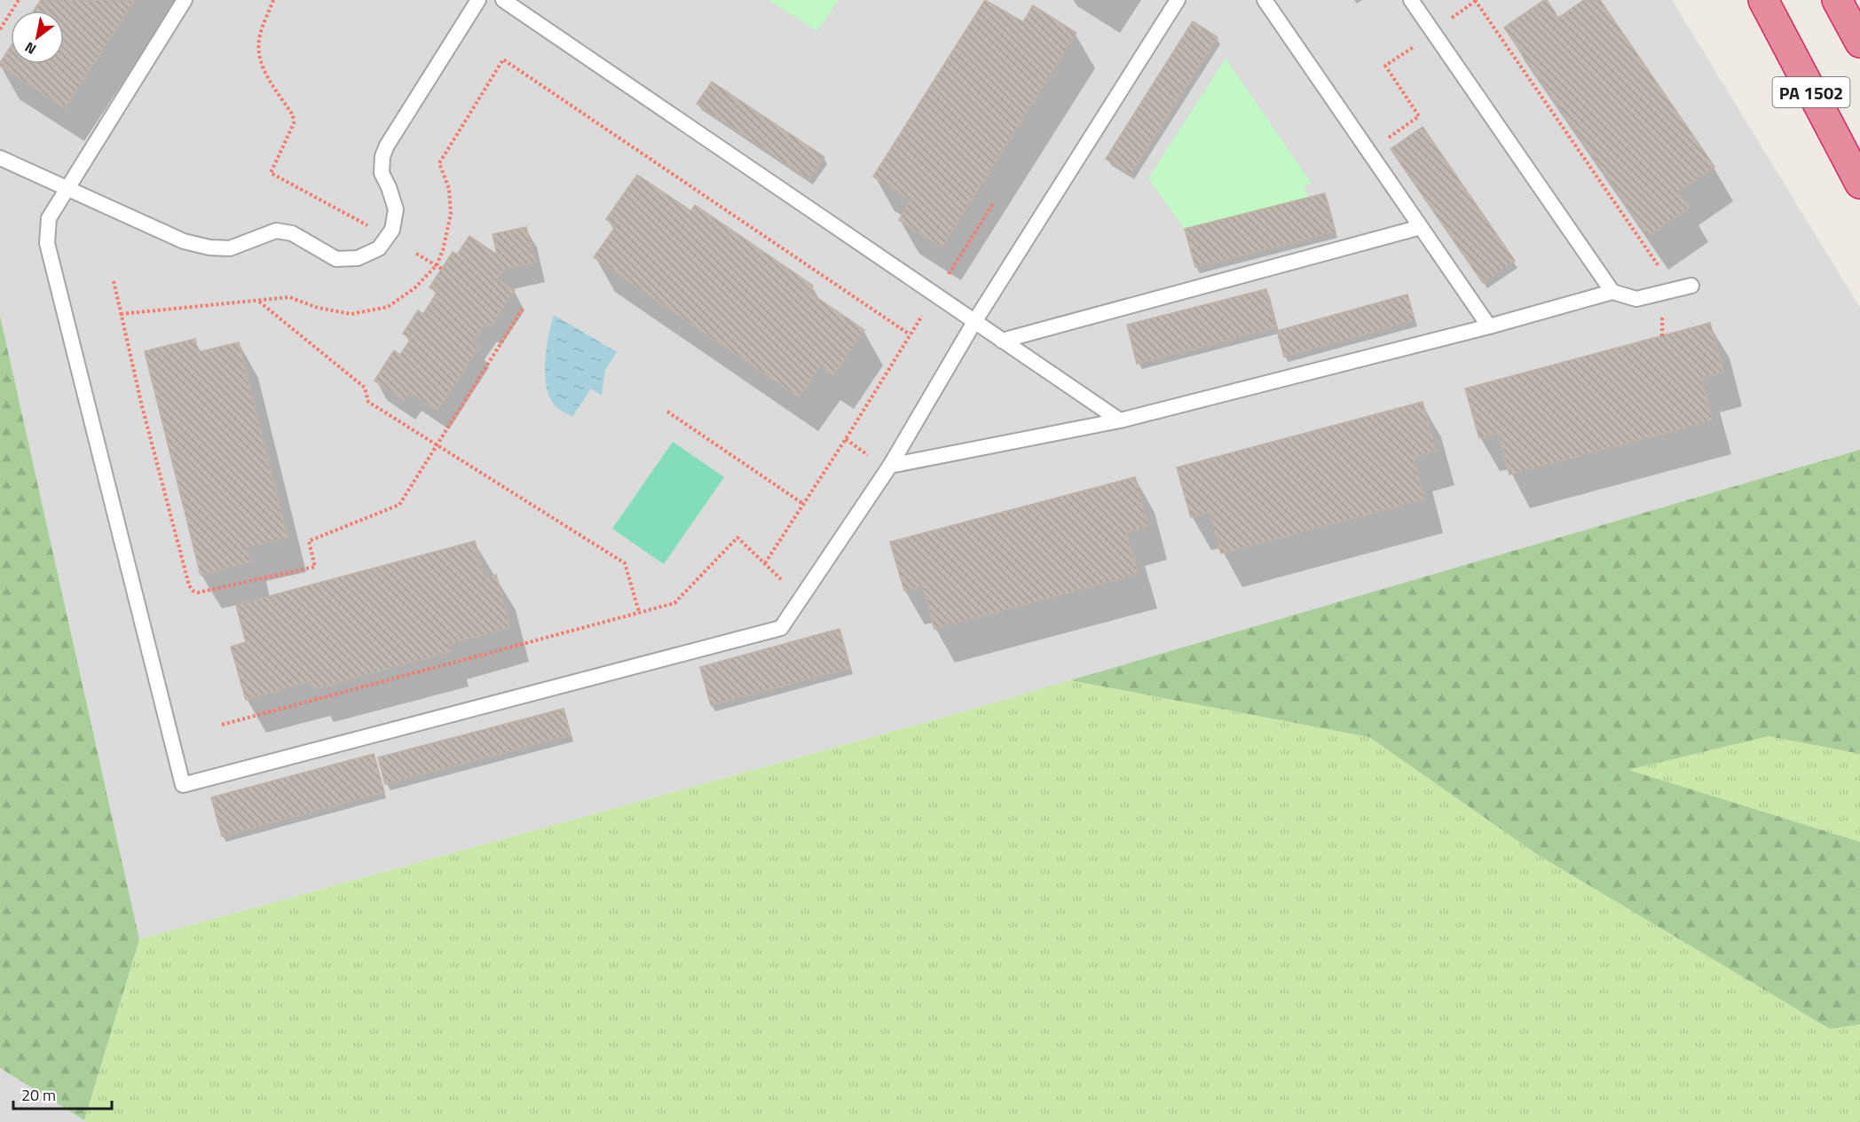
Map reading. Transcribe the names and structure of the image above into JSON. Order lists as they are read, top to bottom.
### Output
{
  "streets": {
    "highway": ["PA 1502"]
  },
  "scale_bar": "20 m",
  "north": "bottom left"
}
